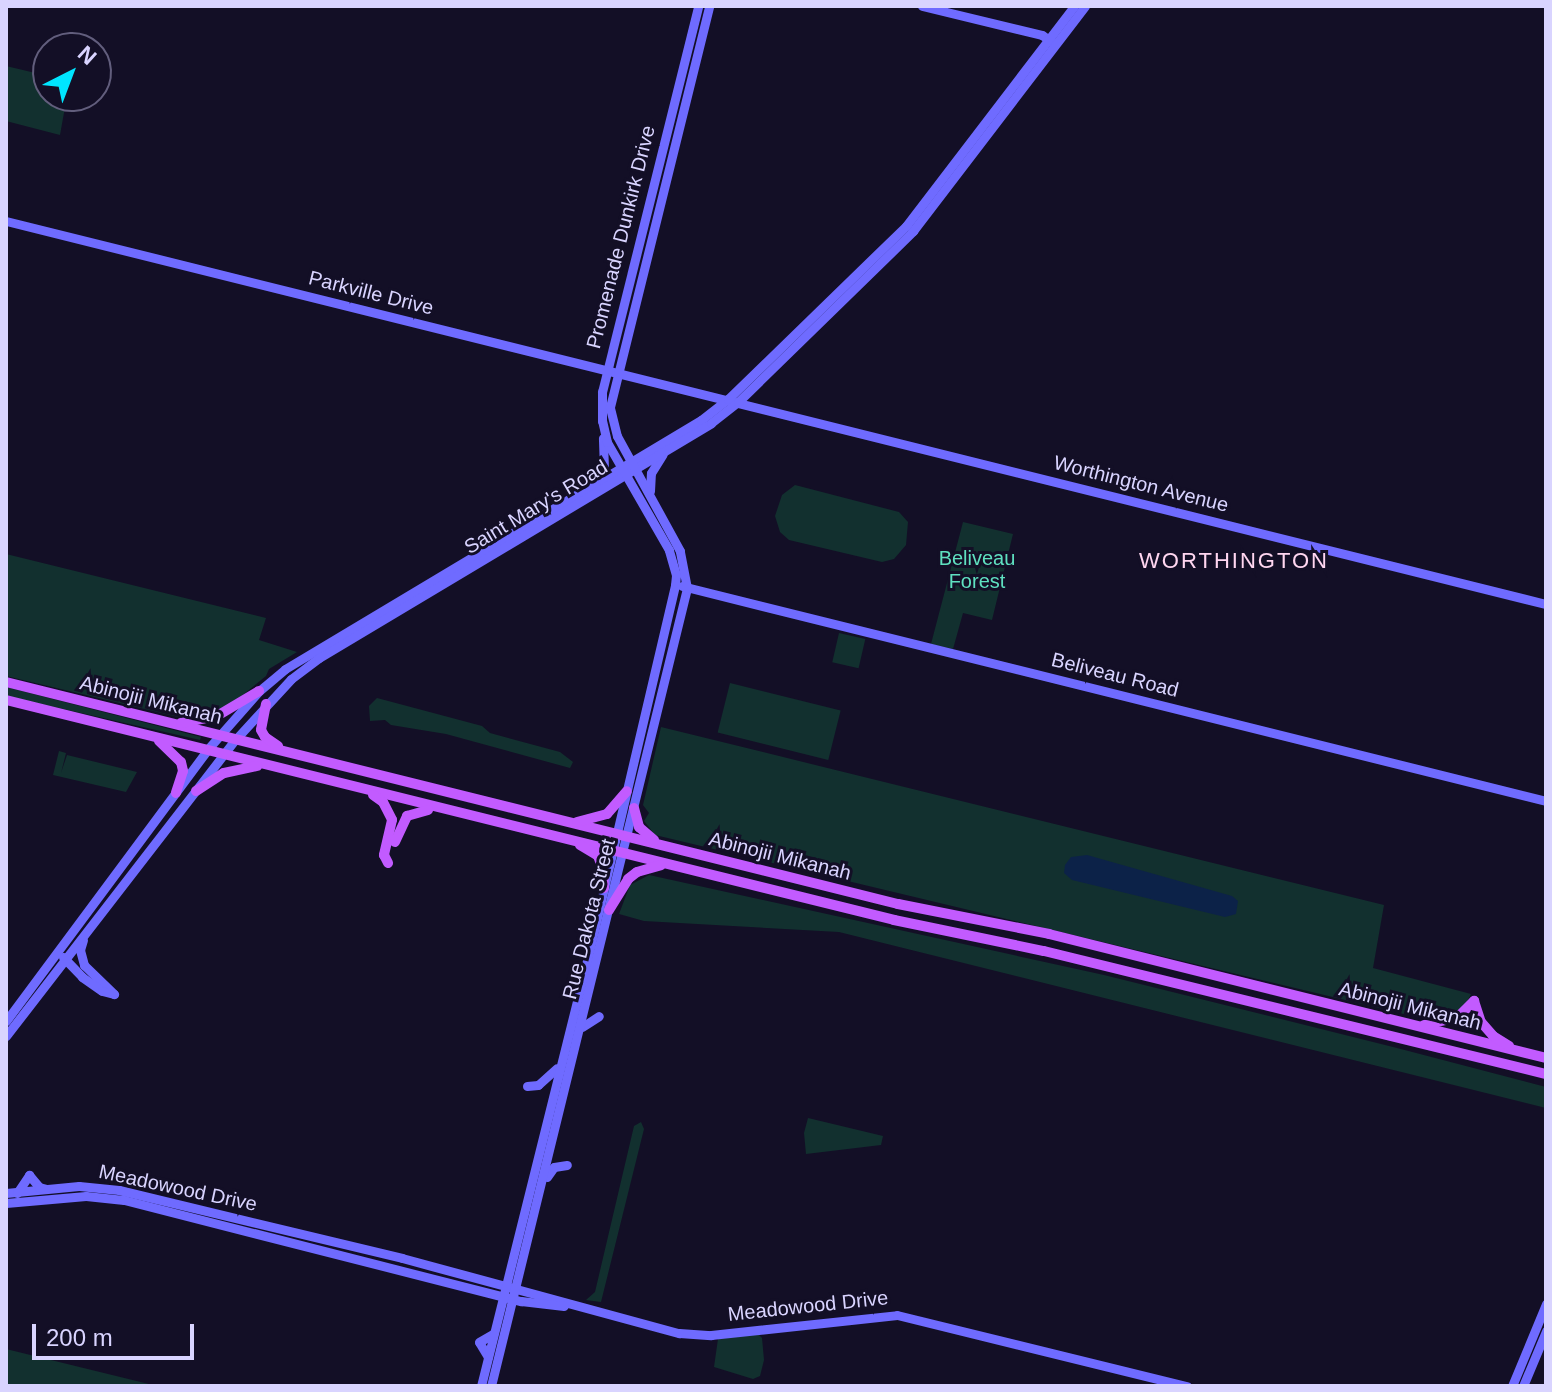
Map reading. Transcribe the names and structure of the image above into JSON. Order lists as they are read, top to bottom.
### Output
{
  "streets": {
    "main road": [
      "Promenade Dunkirk Drive",
      "Parkville Drive",
      "Worthington Avenue",
      "Saint Mary's Road",
      "Beliveau Road",
      "Abinojii Mikanah",
      "Rue Dakota Street",
      "Meadowood Drive"
    ]
  },
  "crossings": [
    ["Promenade Dunkirk Drive", "Parkville Drive"],
    ["Promenade Dunkirk Drive", "Saint Mary's Road"],
    ["Promenade Dunkirk Drive", "Rue Dakota Street"],
    ["Parkville Drive", "Worthington Avenue"],
    ["Parkville Drive", "Saint Mary's Road"],
    ["Worthington Avenue", "Saint Mary's Road"],
    ["Saint Mary's Road", "Abinojii Mikanah"],
    ["Saint Mary's Road", "Rue Dakota Street"],
    ["Beliveau Road", "Rue Dakota Street"],
    ["Abinojii Mikanah", "Rue Dakota Street"],
    ["Rue Dakota Street", "Meadowood Drive"]
  ],
  "districts": ["WORTHINGTON"],
  "parks": ["Beliveau Forest"],
  "scale_bar": "200 m",
  "north": "top right"
}
